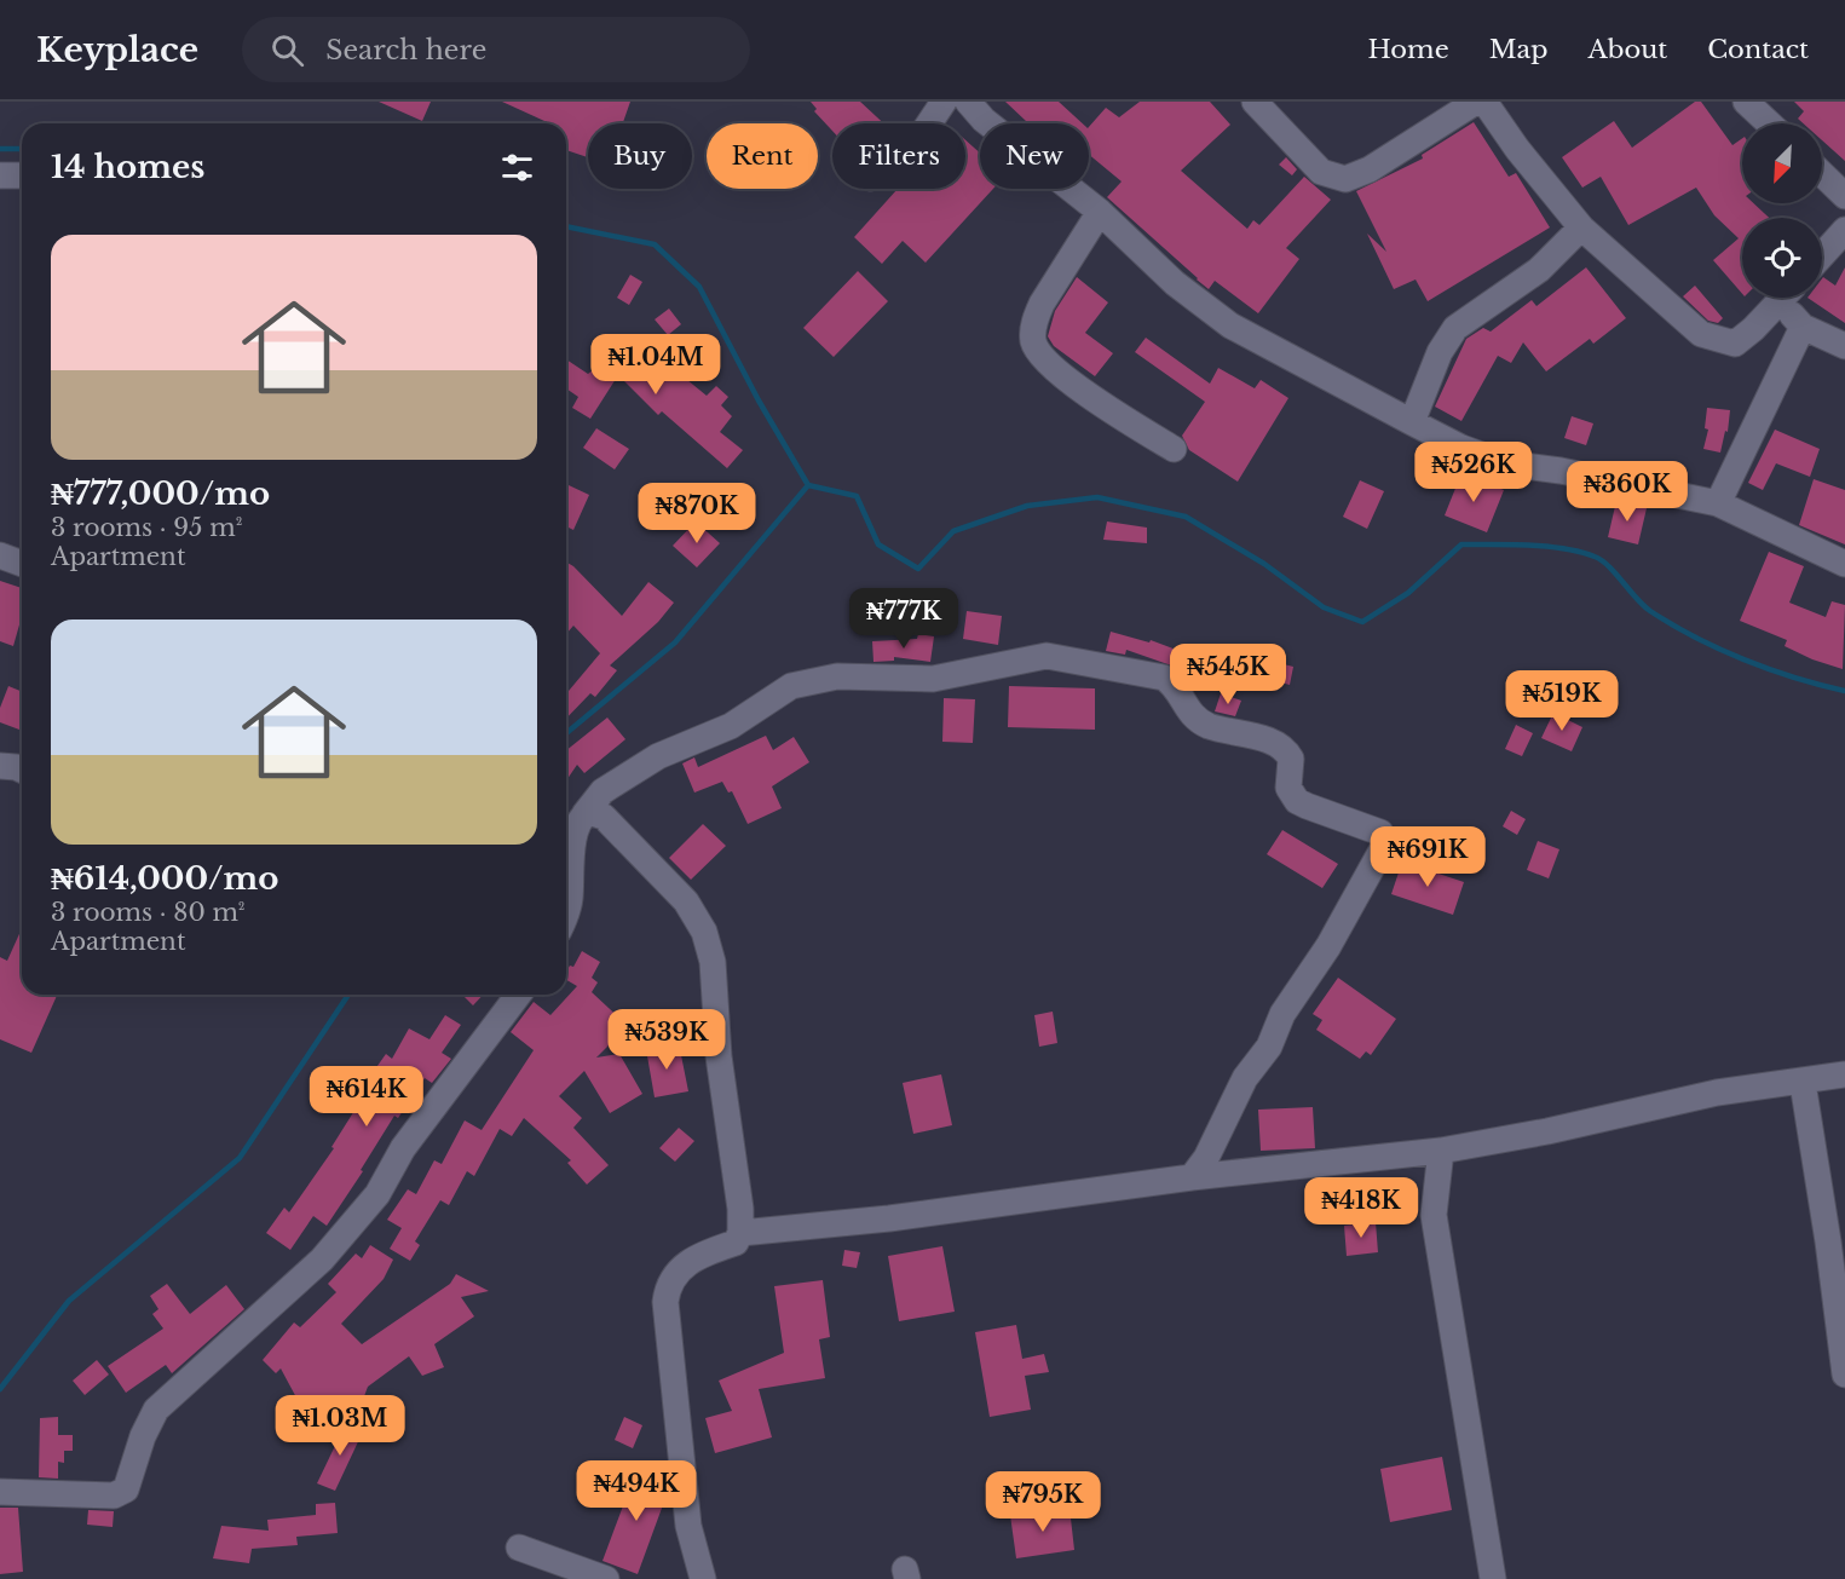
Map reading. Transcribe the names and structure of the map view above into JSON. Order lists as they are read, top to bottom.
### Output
{
  "north": "bottom left",
  "page": {
    "header": "Keyplace",
    "search": "Search here",
    "nav": [
      "Home",
      "Map",
      "About",
      "Contact"
    ],
    "chip": [
      "Buy",
      "Rent",
      "Filters",
      "New"
    ],
    "heading": "14 homes",
    "list": [
      {
        "name": "₦777,000/mo",
        "note": "3 rooms · 95 m² · Apartment"
      },
      {
        "name": "₦614,000/mo",
        "note": "3 rooms · 80 m² · Apartment"
      }
    ],
    "price": [
      "₦1.04M",
      "₦526K",
      "₦360K",
      "₦870K",
      "₦777K",
      "₦545K",
      "₦519K",
      "₦691K",
      "₦539K",
      "₦614K",
      "₦418K",
      "₦1.03M",
      "₦494K",
      "₦795K"
    ]
  }
}
